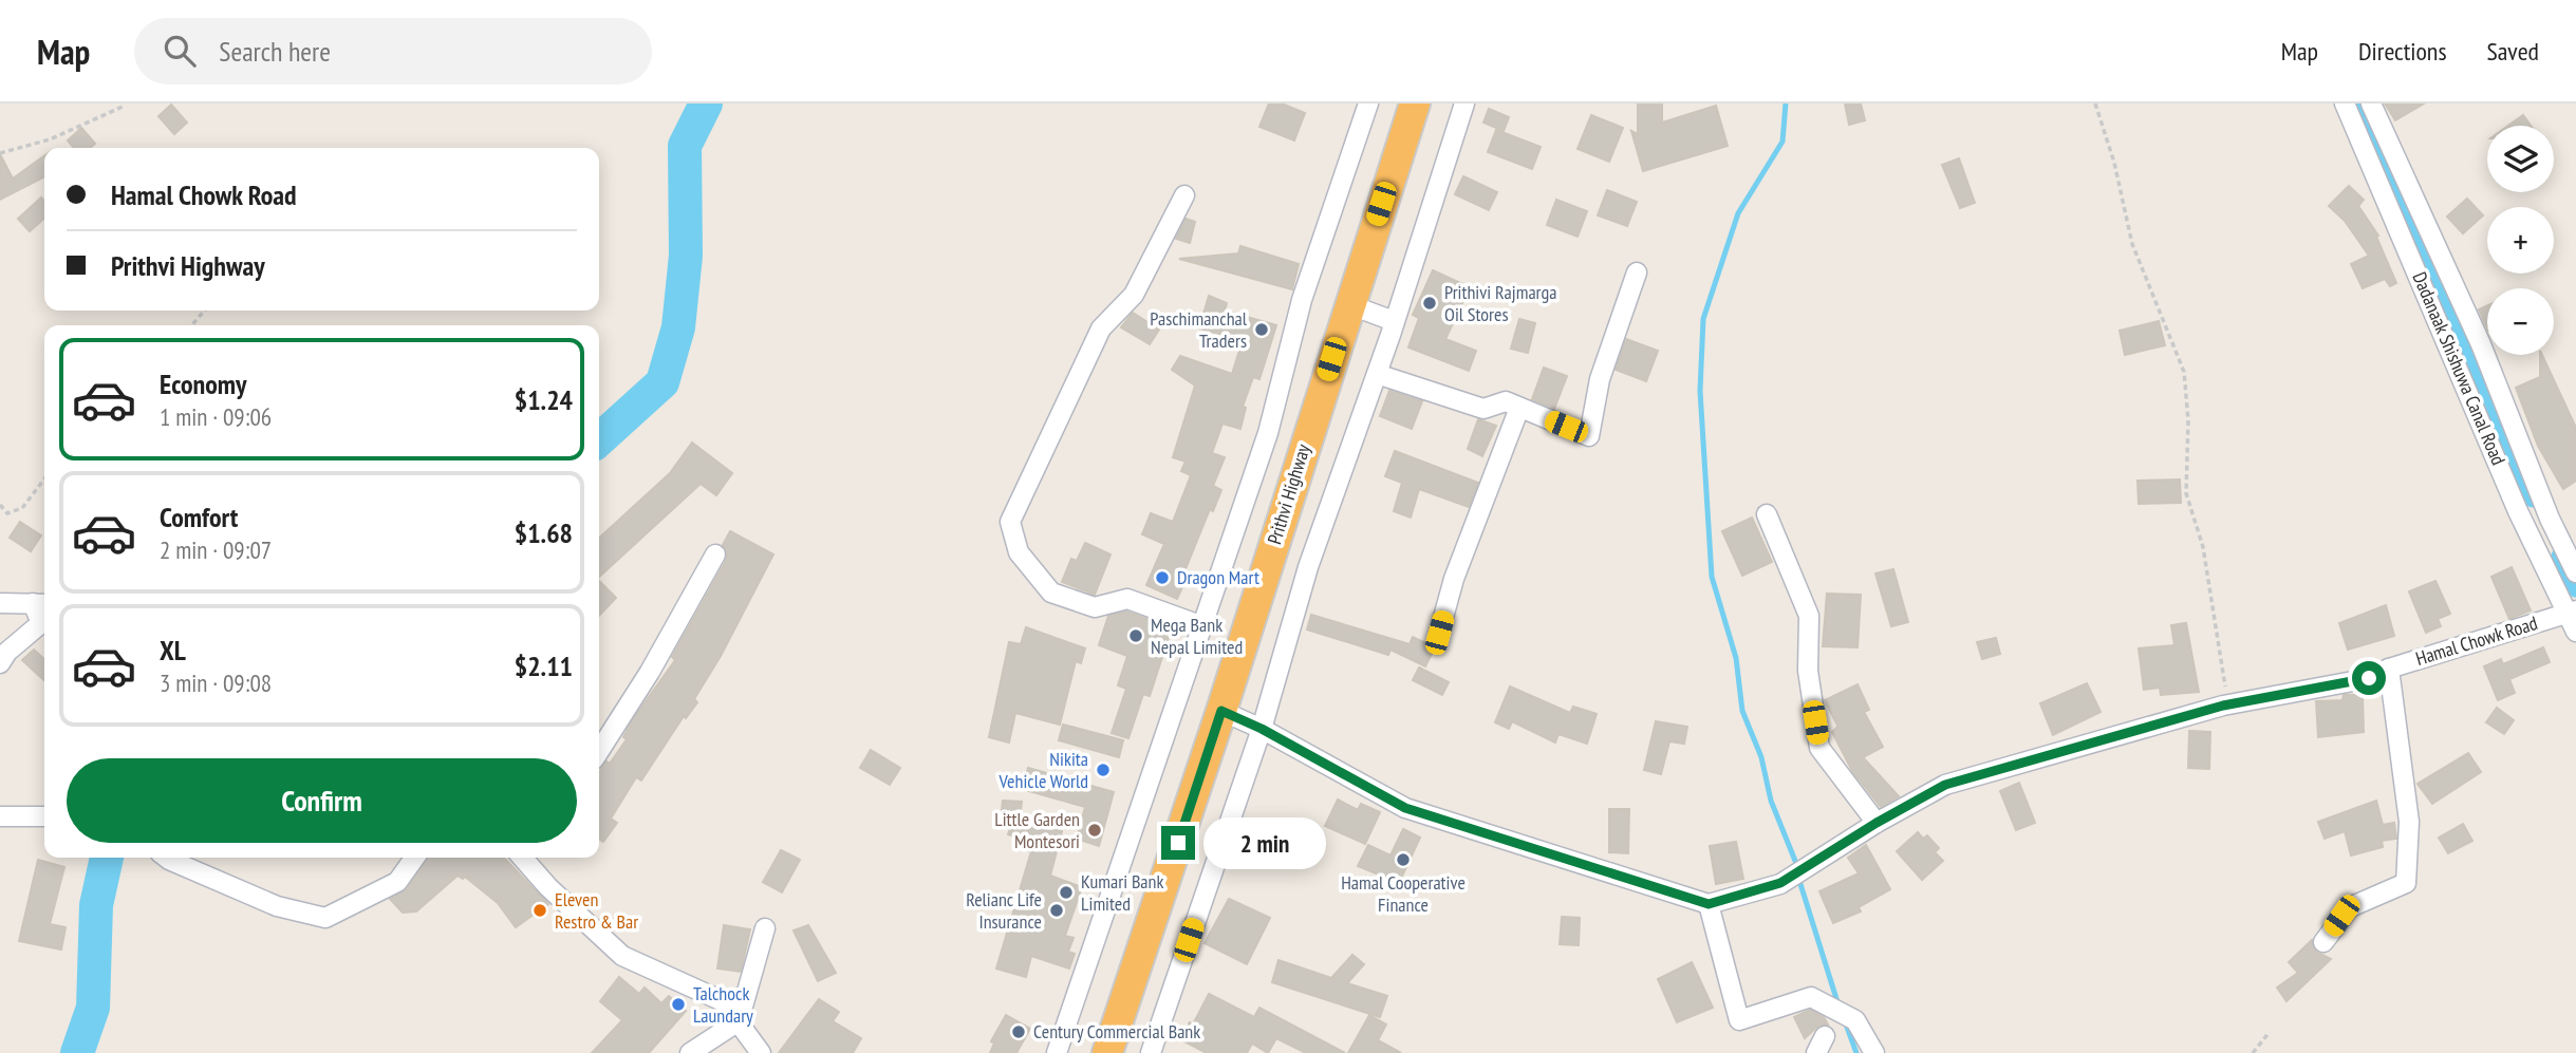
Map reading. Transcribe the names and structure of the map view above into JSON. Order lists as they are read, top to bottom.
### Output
{
  "streets": {
    "highway": ["Prithvi Highway"],
    "street": ["Dadanaak Shishuwa Canal Road", "Hamal Chowk Road"]
  },
  "crossings": [
    ["Dadanaak Shishuwa Canal Road", "Hamal Chowk Road"]
  ],
  "places": [
    "Prithivi Rajmarga Oil Stores",
    "Paschimanchal Traders",
    "Dragon Mart",
    "Mega Bank Nepal Limited",
    "Nikita Vehicle World",
    "Little Garden Montesori",
    "Hamal Cooperative Finance",
    "Kumari Bank Limited",
    "Eleven Restro & Bar",
    "Relianc Life Insurance",
    "Talchock Laundary",
    "Century Commercial Bank"
  ],
  "page": {
    "header": "Map",
    "search": "Search here",
    "nav": ["Map", "Directions", "Saved"],
    "map_buttons": ["+", "−"],
    "banner": ["Hamal Chowk Road", "Prithvi Highway"],
    "list": [
      {
        "name": "Economy",
        "note": "1 min · 09:06",
        "value": "$1.24"
      },
      {
        "name": "Comfort",
        "note": "2 min · 09:07",
        "value": "$1.68"
      },
      {
        "name": "XL",
        "note": "3 min · 09:08",
        "value": "$2.11"
      }
    ],
    "buttons": "Confirm",
    "bubble": "2 min"
  }
}
